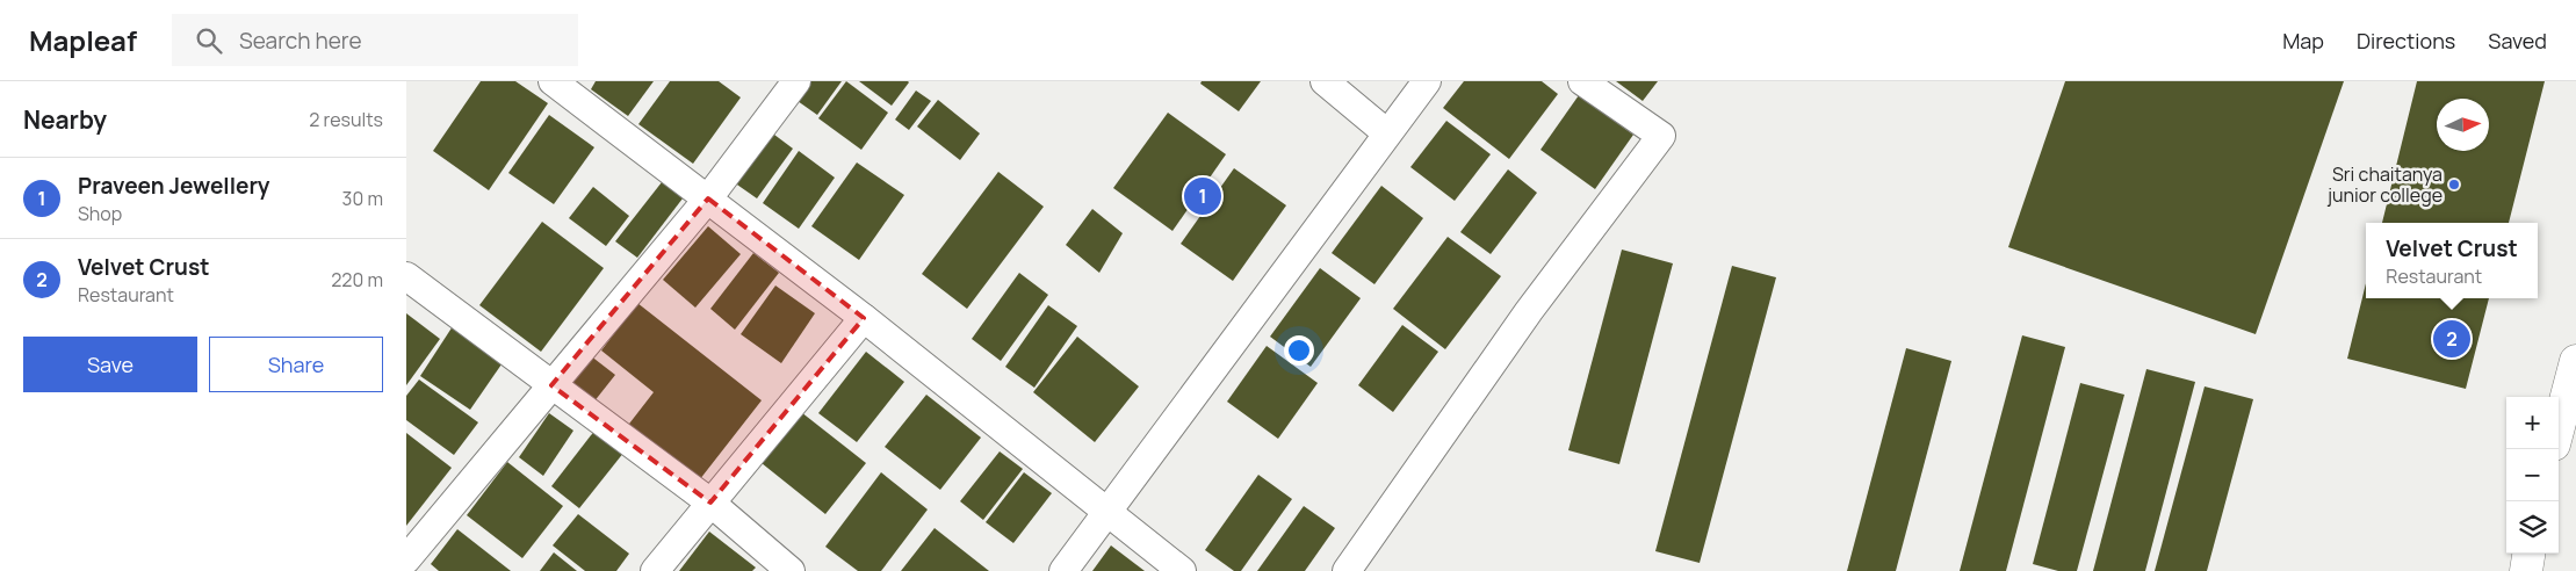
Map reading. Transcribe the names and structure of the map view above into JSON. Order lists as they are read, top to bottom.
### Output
{
  "places": ["Sri chaitanya junior college"],
  "north": "right",
  "page": {
    "header": "Mapleaf",
    "search": "Search here",
    "nav": ["Map", "Directions", "Saved"],
    "heading": ["Nearby", "2 results"],
    "list": [
      {
        "mark": "1",
        "name": "Praveen Jewellery",
        "note": "Shop",
        "value": "30 m"
      },
      {
        "mark": "2",
        "name": "Velvet Crust",
        "note": "Restaurant",
        "value": "220 m"
      }
    ],
    "pins": ["1", "2"],
    "popup": ["Velvet Crust", "Restaurant"],
    "buttons": ["Save", "Share"],
    "map_buttons": ["+", "−"]
  }
}
